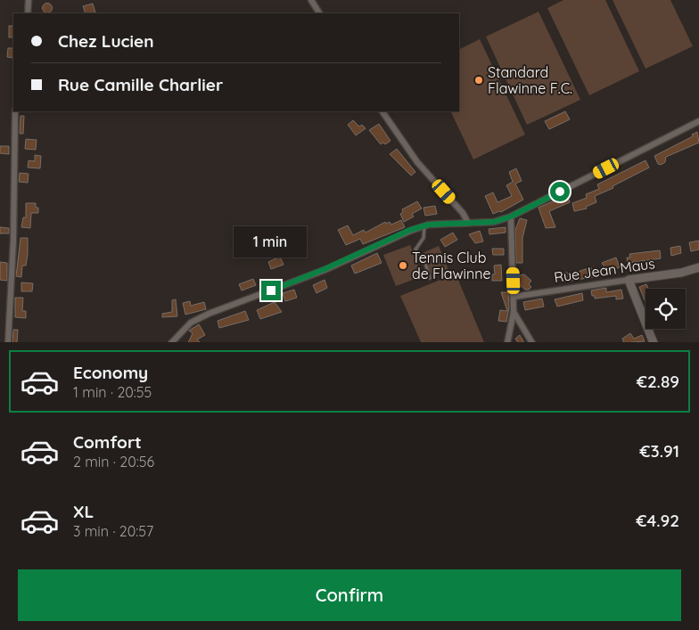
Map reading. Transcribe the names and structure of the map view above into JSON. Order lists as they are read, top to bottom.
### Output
{
  "streets": {
    "street": ["Rue Jean Maus"]
  },
  "places": ["Standard Flawinne F.C.", "Tennis Club de Flawinne"],
  "page": {
    "banner": ["Chez Lucien", "Rue Camille Charlier"],
    "bubble": "1 min",
    "list": [
      {
        "name": "Economy",
        "note": "1 min · 20:55",
        "value": "€2.89"
      },
      {
        "name": "Comfort",
        "note": "2 min · 20:56",
        "value": "€3.91"
      },
      {
        "name": "XL",
        "note": "3 min · 20:57",
        "value": "€4.92"
      }
    ],
    "buttons": "Confirm"
  }
}
